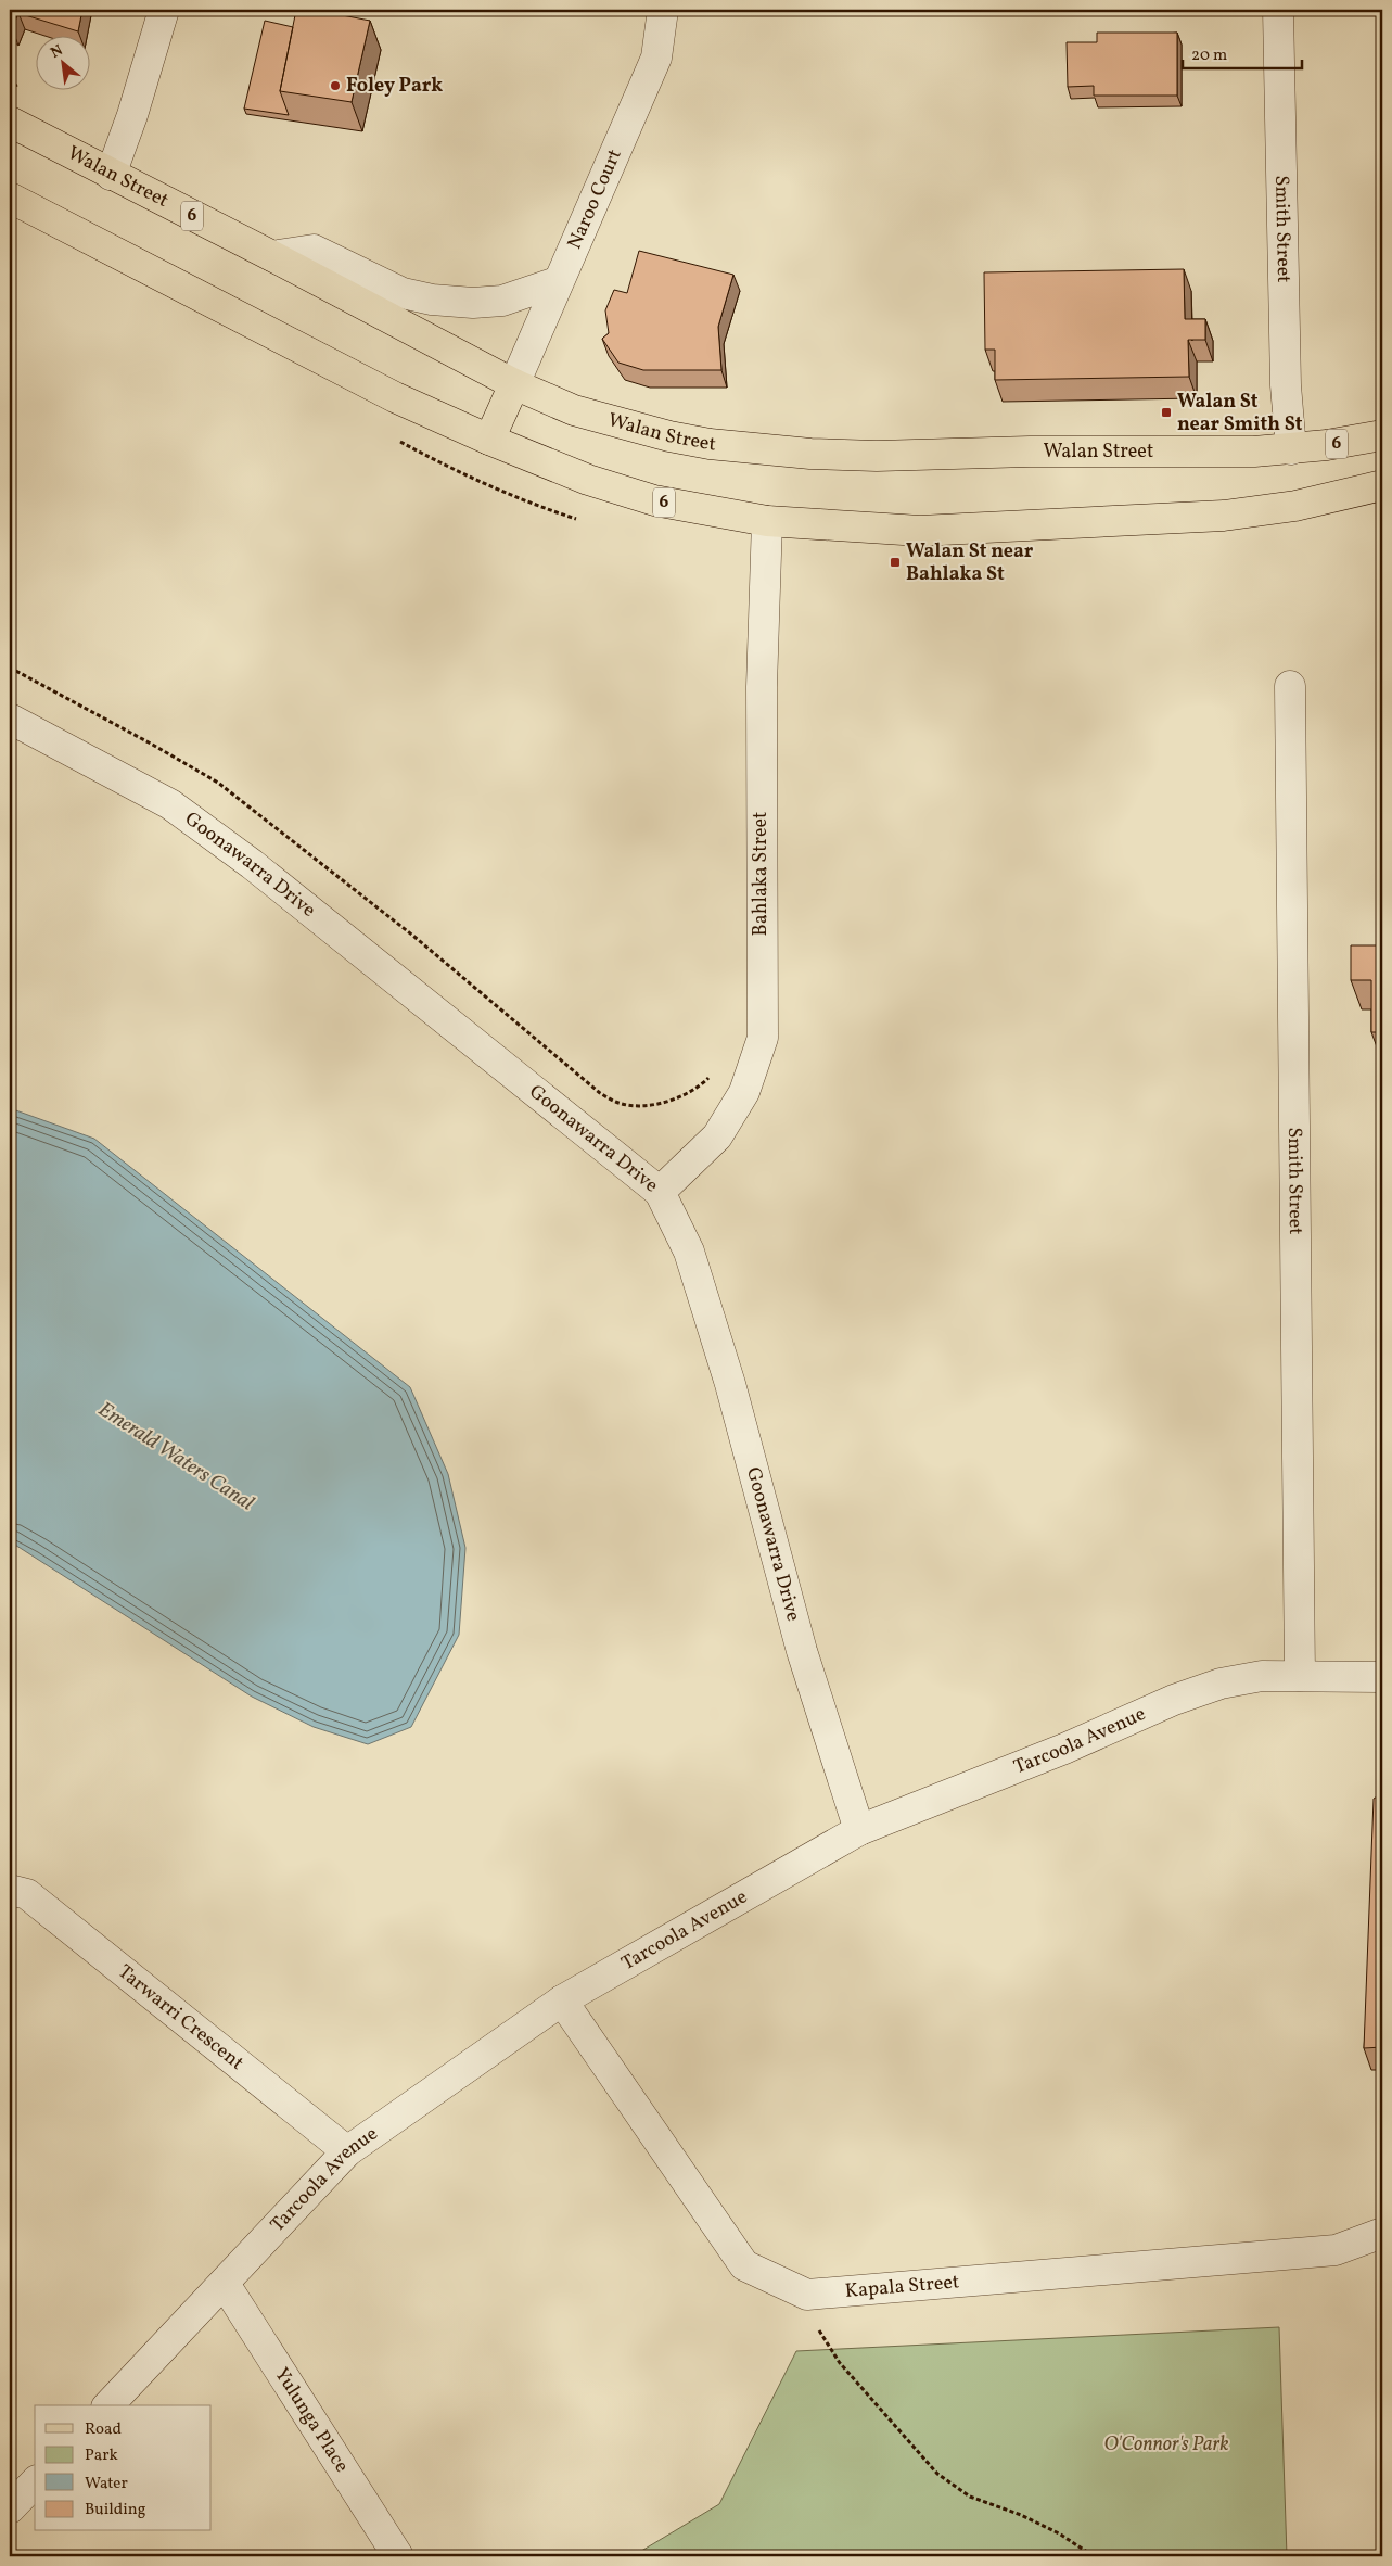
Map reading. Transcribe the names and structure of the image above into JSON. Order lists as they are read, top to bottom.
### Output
{
  "streets": {
    "main road": ["Walan Street", "6"],
    "street": [
      "Naroo Court",
      "Smith Street",
      "Goonawarra Drive",
      "Bahlaka Street",
      "Tarcoola Avenue",
      "Tarwarri Crescent",
      "Kapala Street",
      "Yulunga Place"
    ]
  },
  "crossings": [
    ["Walan Street", "Naroo Court"],
    ["Walan Street", "Smith Street"],
    ["6", "Bahlaka Street"],
    ["Smith Street", "Tarcoola Avenue"],
    ["Goonawarra Drive", "Bahlaka Street"],
    ["Goonawarra Drive", "Tarcoola Avenue"],
    ["Tarcoola Avenue", "Tarwarri Crescent"],
    ["Tarcoola Avenue", "Kapala Street"],
    ["Tarcoola Avenue", "Yulunga Place"]
  ],
  "water": ["Emerald Waters Canal"],
  "parks": ["O'Connor's Park"],
  "places": {
    "other": ["Foley Park"],
    "transit": ["Walan St near Smith St", "Walan St near Bahlaka St"]
  },
  "legend": [
    "Road",
    "Park",
    "Water",
    "Building"
  ],
  "scale_bar": "20 m",
  "north": "top left"
}
